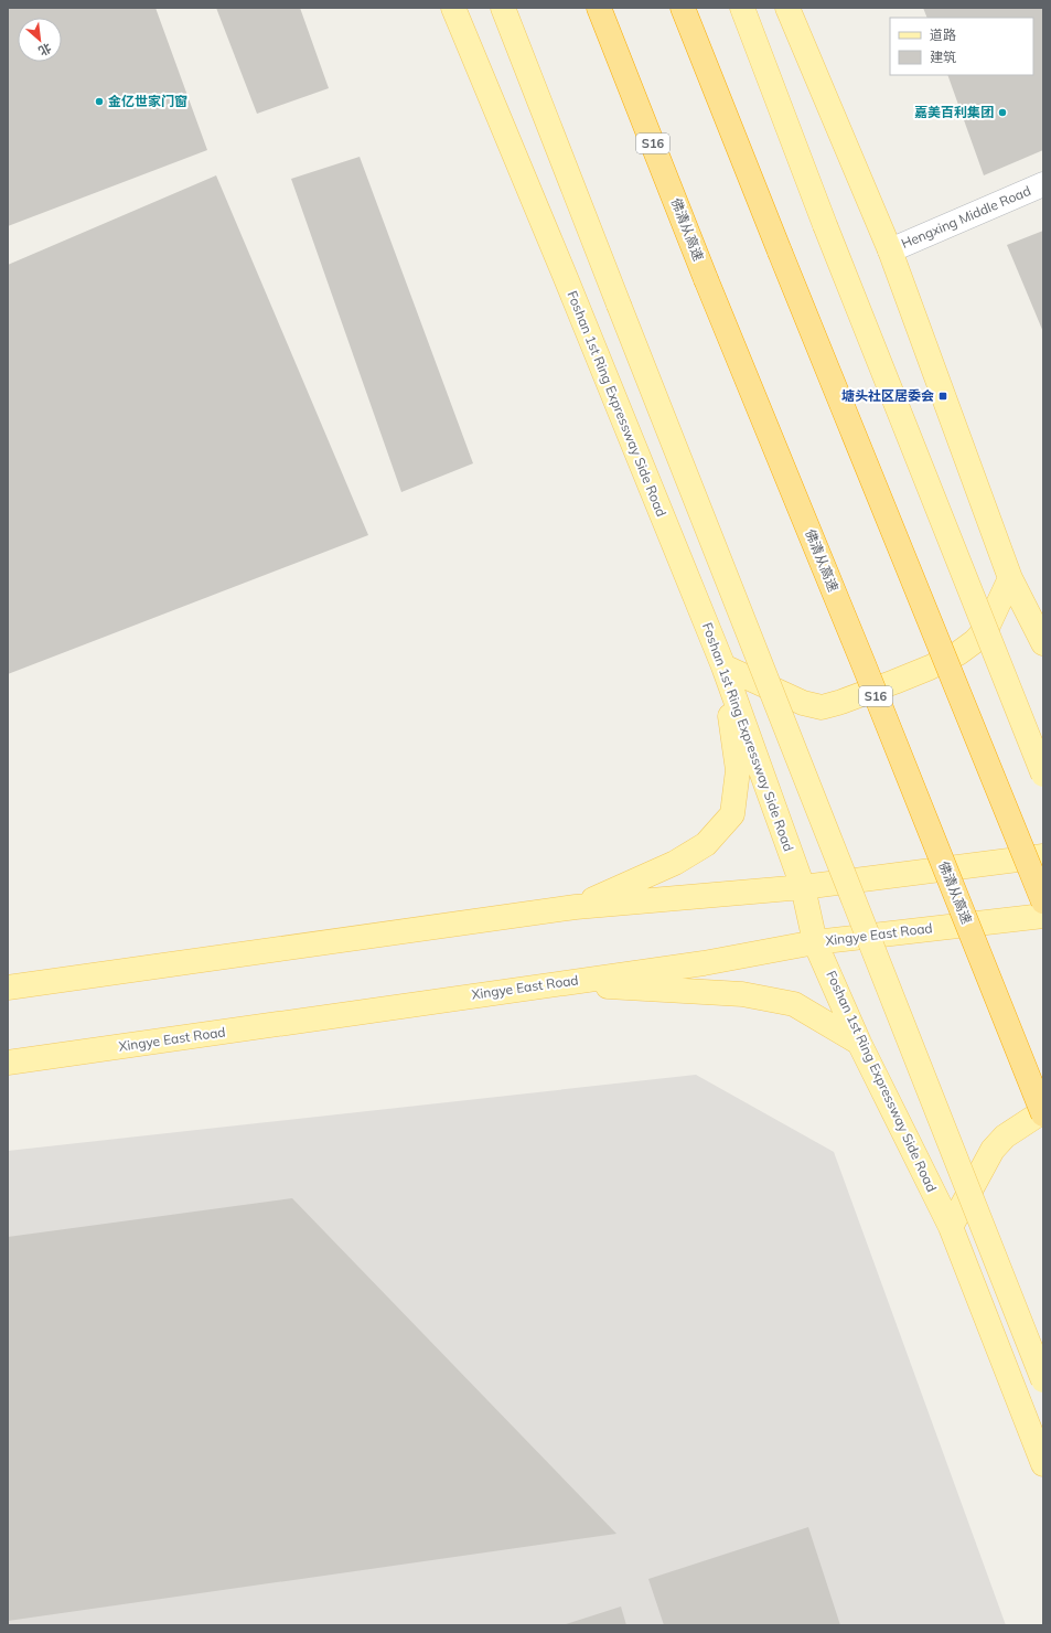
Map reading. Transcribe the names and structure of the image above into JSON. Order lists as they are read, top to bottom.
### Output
{
  "streets": {
    "highway": ["S16", "佛清从高速"],
    "main road": ["Foshan 1st Ring Expressway Side Road", "Xingye East Road"],
    "street": ["Hengxing Middle Road"]
  },
  "crossings": [
    ["Foshan 1st Ring Expressway Side Road", "Xingye East Road"]
  ],
  "places": {
    "other": ["金亿世家门窗", "嘉美百利集团"],
    "transit": ["塘头社区居委会"]
  },
  "legend": ["道路", "建筑"],
  "north": "bottom right"
}
